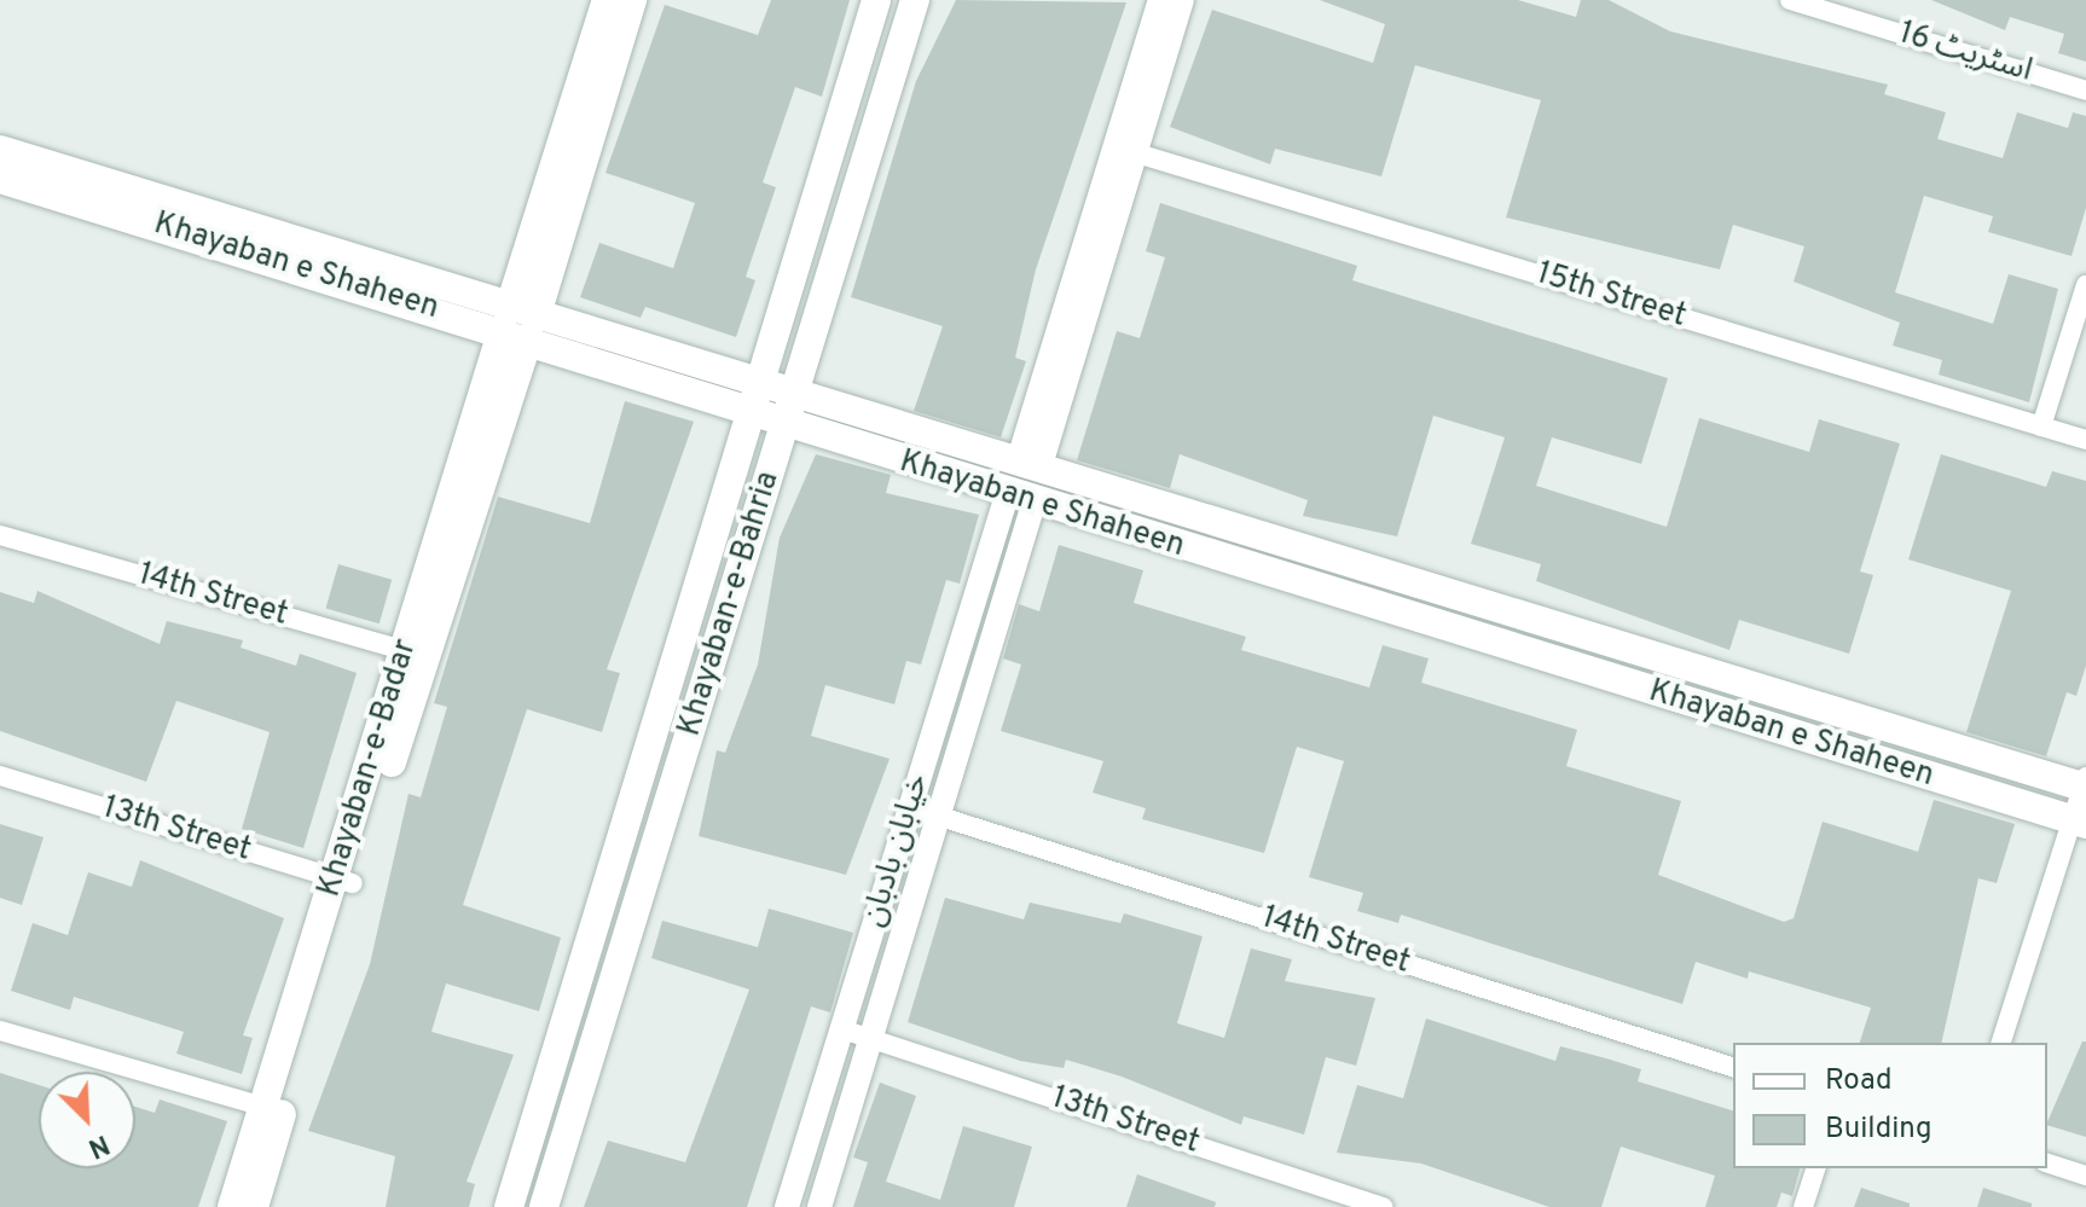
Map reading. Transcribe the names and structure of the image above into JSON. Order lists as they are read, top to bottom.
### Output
{
  "streets": {
    "main road": ["Khayaban e Shaheen", "Khayaban-e-Bahria", "Khayaban-e-Badar"],
    "street": [
      "اسٹریٹ 16",
      "15th Street",
      "14th Street",
      "13th Street",
      "خیابان بادبان"
    ]
  },
  "crossings": [
    ["Khayaban e Shaheen", "Khayaban-e-Bahria"],
    ["Khayaban e Shaheen", "Khayaban-e-Badar"],
    ["Khayaban e Shaheen", "خیابان بادبان"],
    ["14th Street", "Khayaban-e-Badar"],
    ["14th Street", "خیابان بادبان"],
    ["Khayaban-e-Badar", "13th Street"],
    ["13th Street", "خیابان بادبان"]
  ],
  "legend": ["Road", "Building"],
  "north": "bottom right"
}
